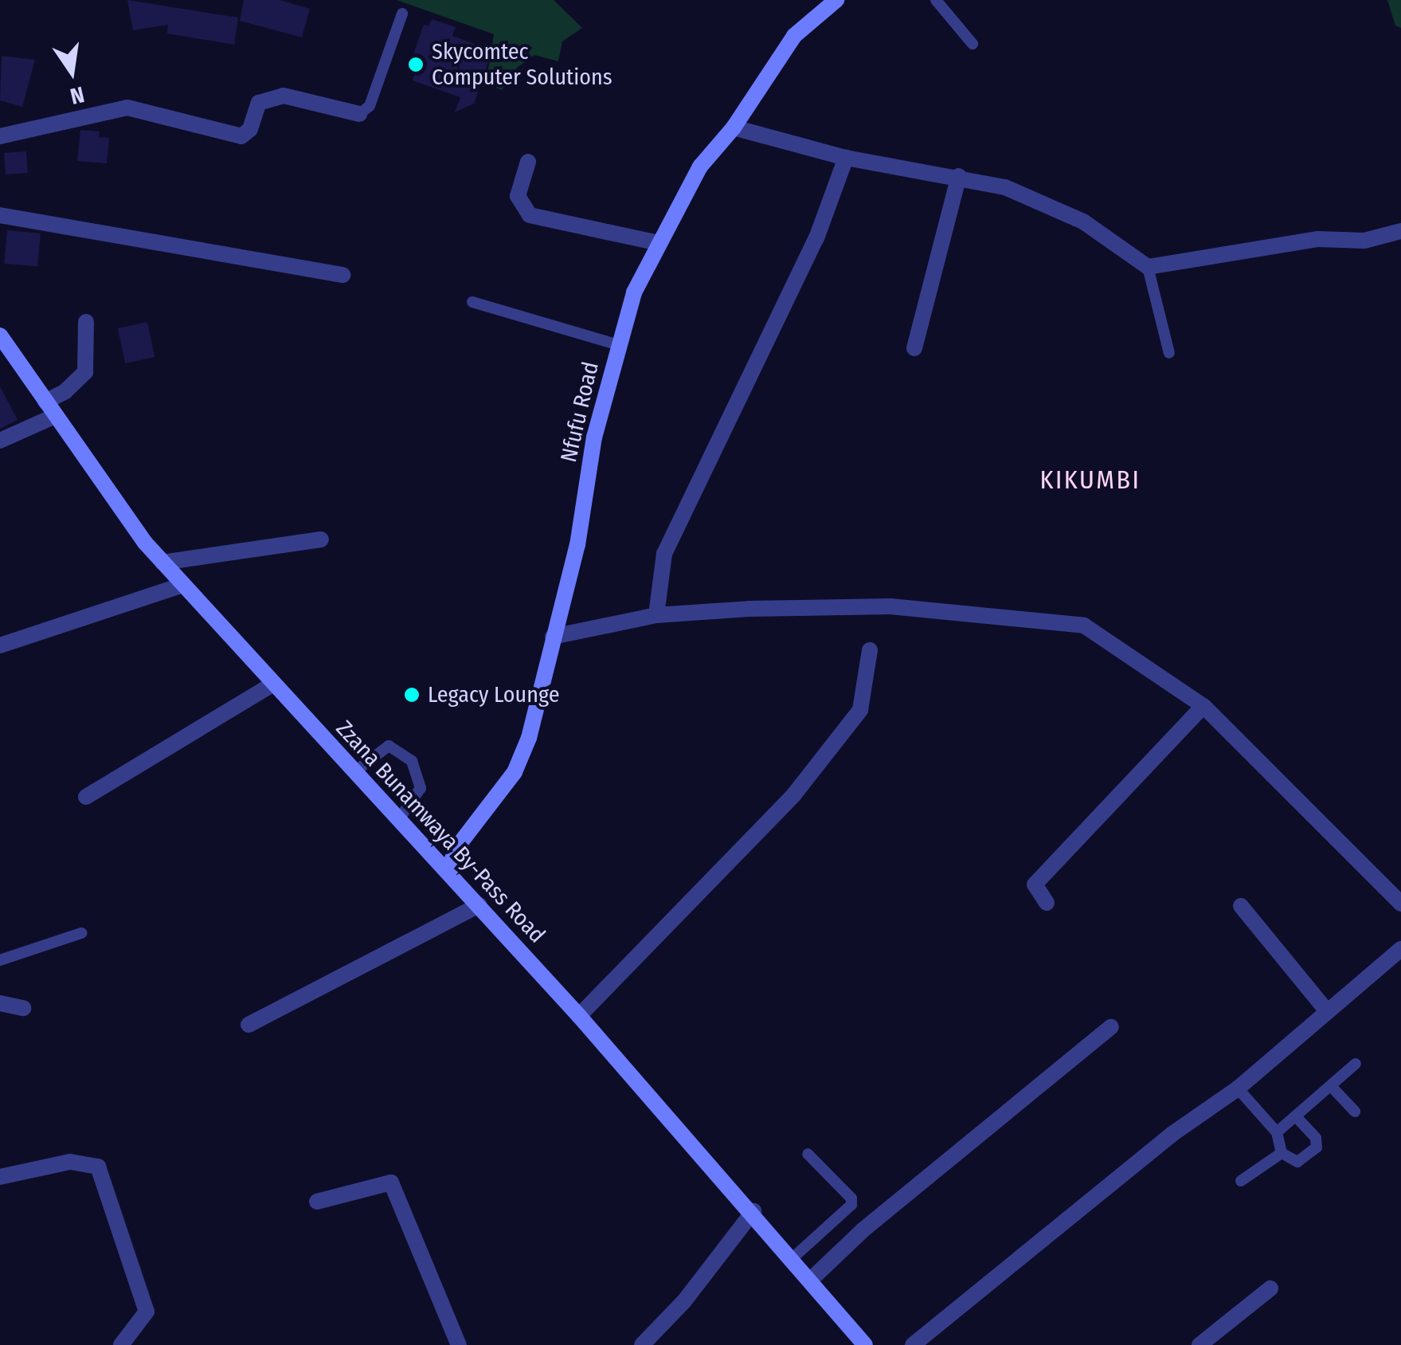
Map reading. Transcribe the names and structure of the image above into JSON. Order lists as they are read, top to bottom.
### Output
{
  "streets": {
    "street": ["Nfufu Road", "Zzana Bunamwaya By-Pass Road"]
  },
  "crossings": [
    ["Nfufu Road", "Zzana Bunamwaya By-Pass Road"]
  ],
  "districts": ["KIKUMBI"],
  "places": ["Skycomtec Computer Solutions", "Legacy Lounge"],
  "north": "bottom"
}
